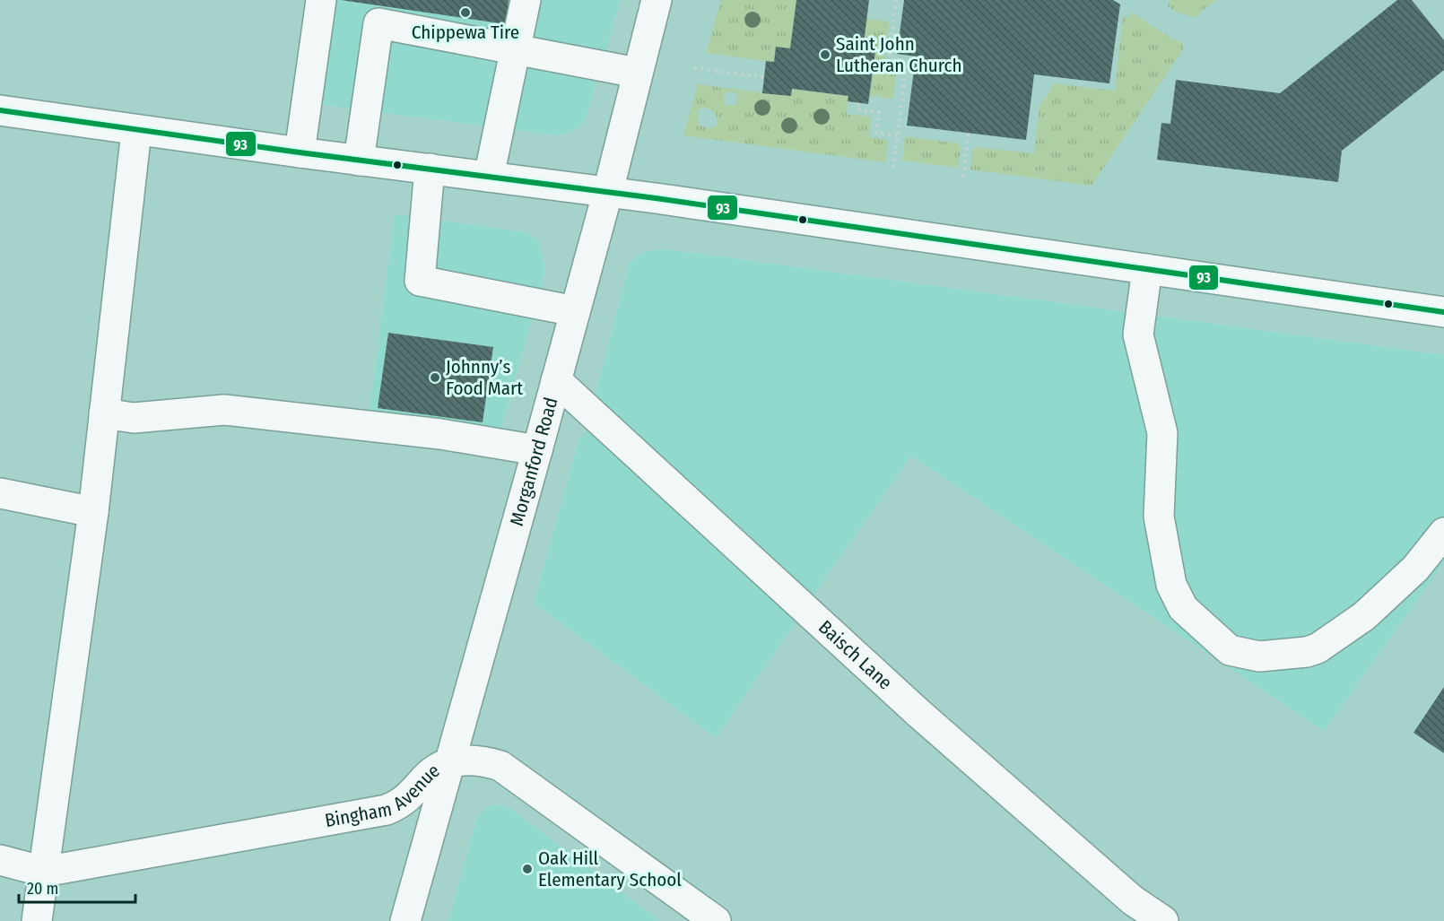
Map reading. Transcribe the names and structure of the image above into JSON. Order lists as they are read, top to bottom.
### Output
{
  "streets": {
    "street": ["Morganford Road", "Baisch Lane", "Bingham Avenue"]
  },
  "crossings": [
    ["Morganford Road", "Baisch Lane"],
    ["Morganford Road", "Bingham Avenue"]
  ],
  "places": [
    "Chippewa Tire",
    "Saint John Lutheran Church",
    "Johnny’s Food Mart",
    "Oak Hill Elementary School"
  ],
  "lines": ["transit line 93"],
  "scale_bar": "20 m"
}
